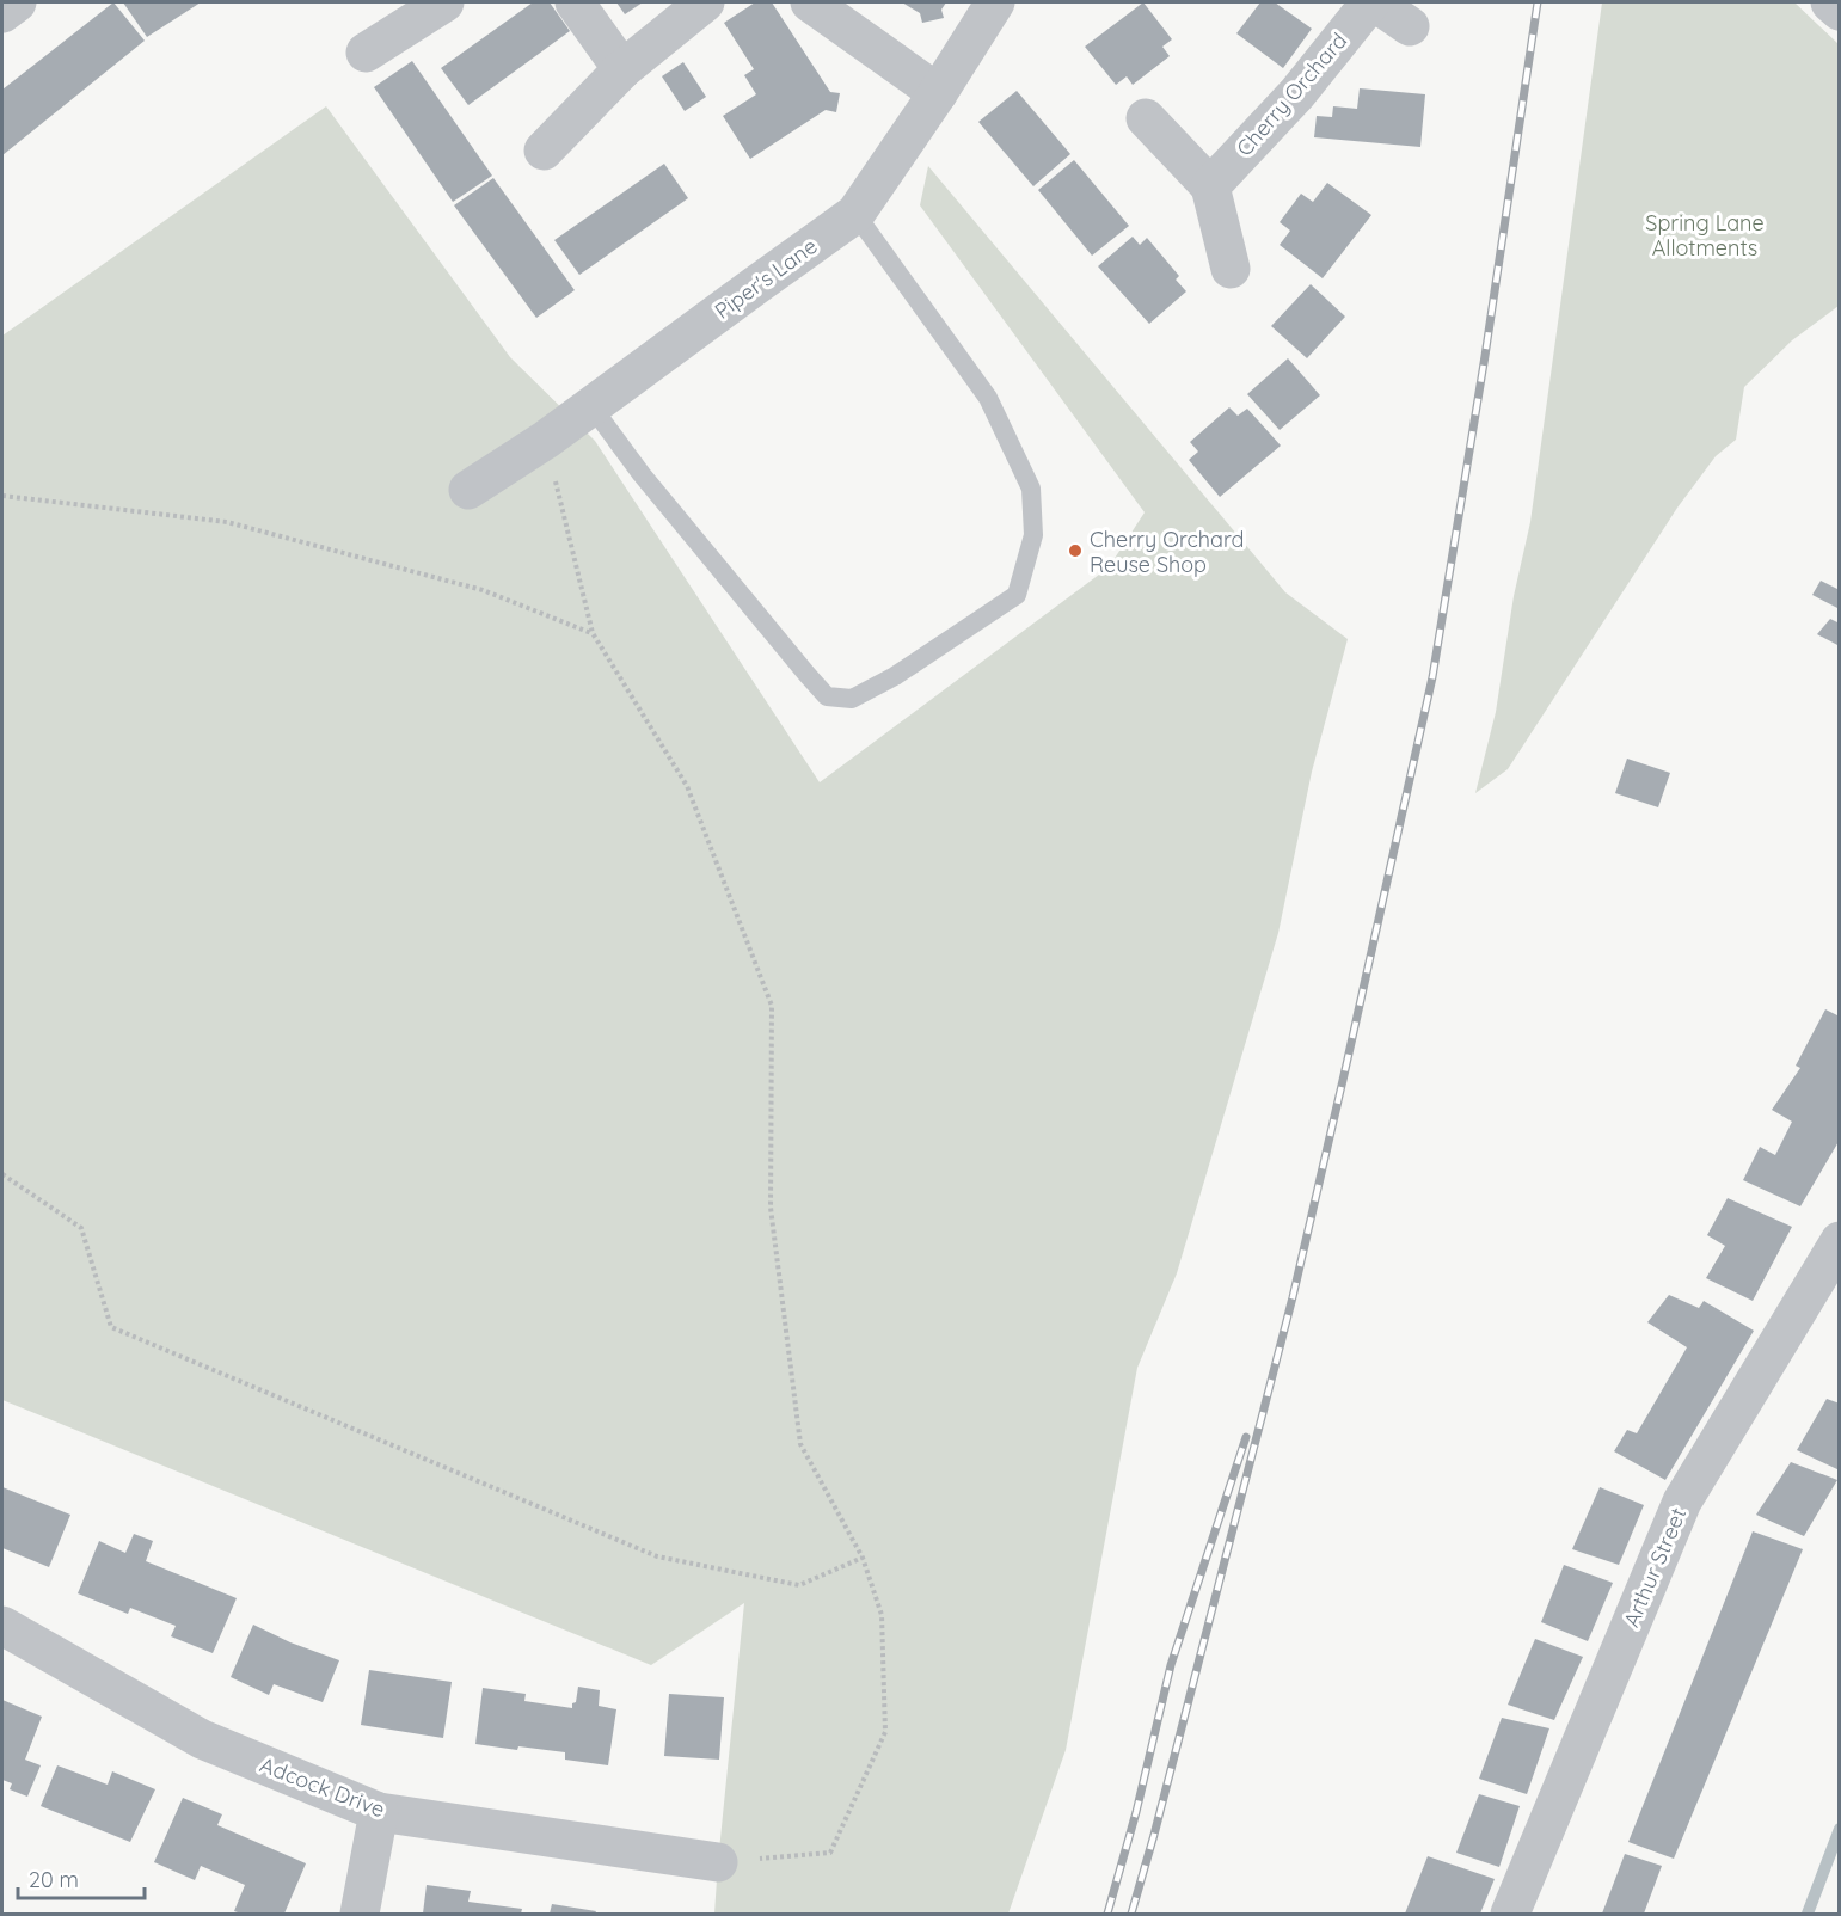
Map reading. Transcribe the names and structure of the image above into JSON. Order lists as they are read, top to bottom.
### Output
{
  "streets": {
    "street": [
      "Cherry Orchard",
      "Piper's Lane",
      "Arthur Street",
      "Adcock Drive"
    ]
  },
  "parks": ["Spring Lane Allotments"],
  "places": ["Cherry Orchard Reuse Shop"],
  "scale_bar": "20 m"
}
